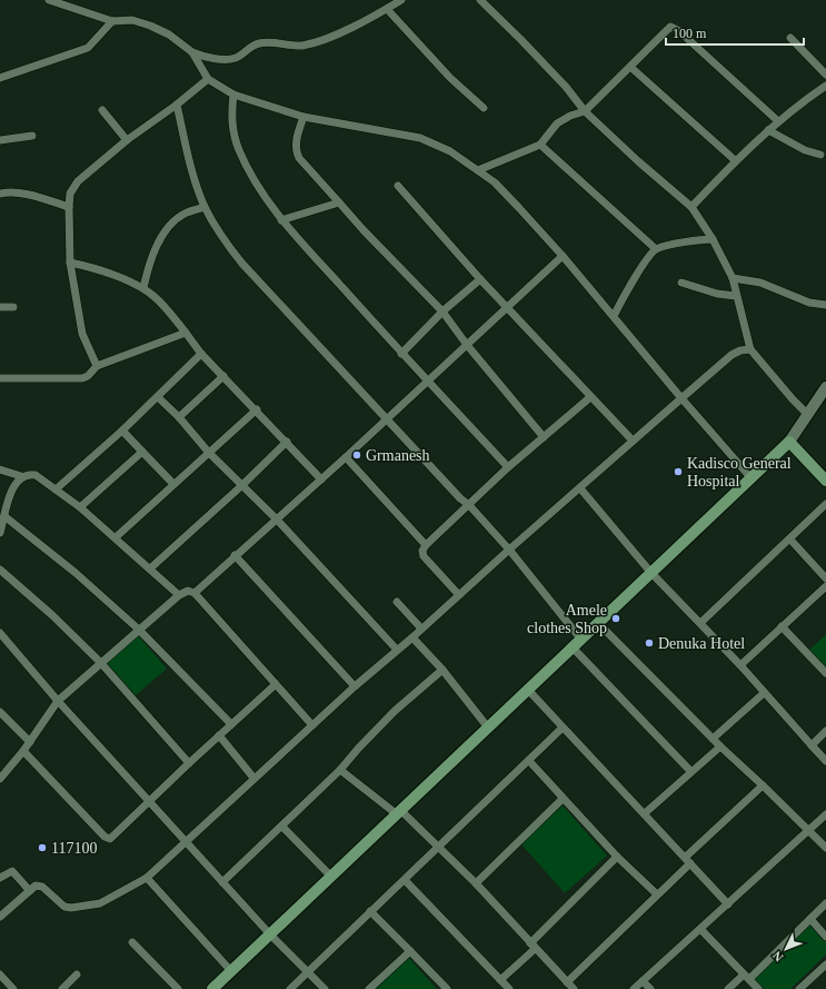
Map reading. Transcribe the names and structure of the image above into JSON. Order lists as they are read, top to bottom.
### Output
{
  "places": [
    "Grmanesh",
    "Kadisco General Hospital",
    "Amele clothes Shop",
    "Denuka Hotel",
    "117100"
  ],
  "scale_bar": "100 m",
  "north": "bottom left"
}
